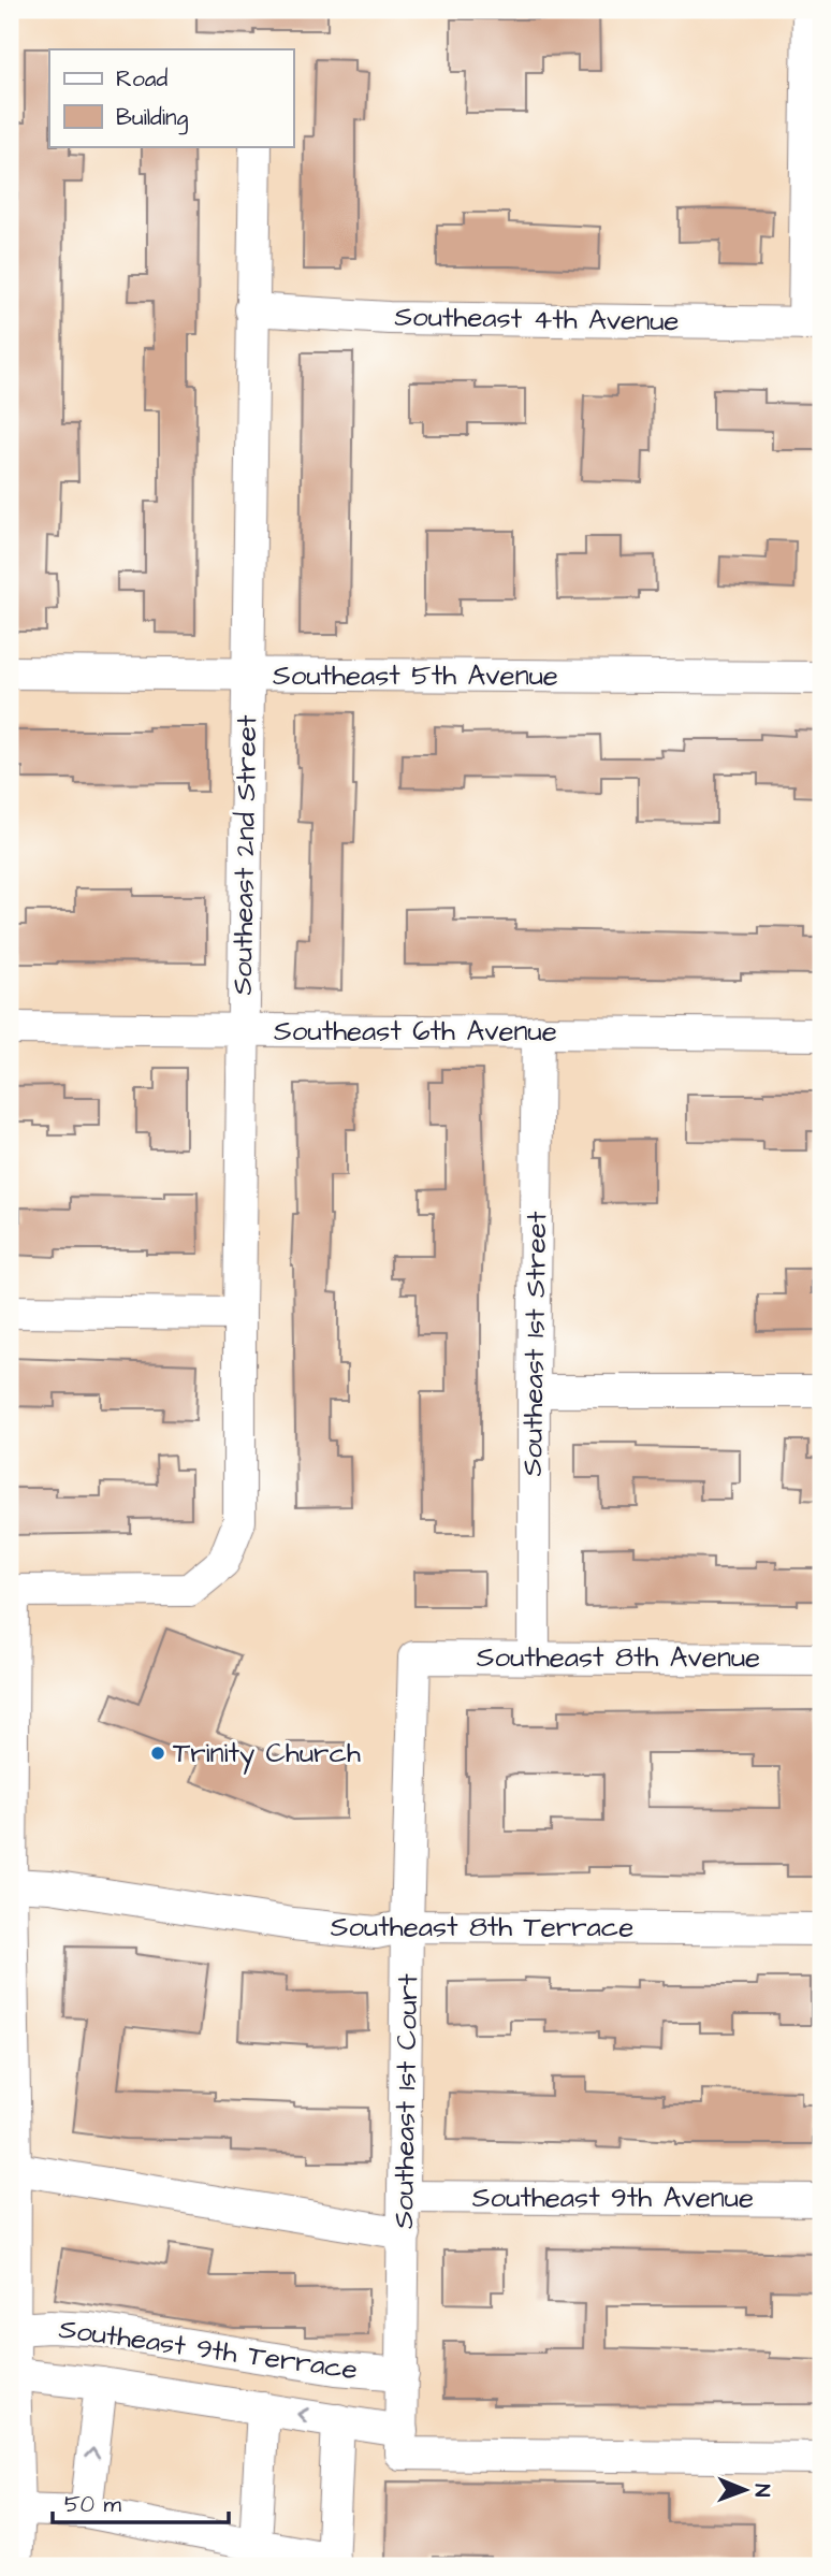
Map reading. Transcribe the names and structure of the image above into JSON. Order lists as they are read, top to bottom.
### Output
{
  "streets": {
    "street": [
      "Southeast 4th Avenue",
      "Southeast 5th Avenue",
      "Southeast 2nd Street",
      "Southeast 6th Avenue",
      "Southeast 1st Street",
      "Southeast 8th Avenue",
      "Southeast 8th Terrace",
      "Southeast 1st Court",
      "Southeast 9th Avenue",
      "Southeast 9th Terrace"
    ]
  },
  "crossings": [
    ["Southeast 4th Avenue", "Southeast 2nd Street"],
    ["Southeast 5th Avenue", "Southeast 2nd Street"],
    ["Southeast 2nd Street", "Southeast 6th Avenue"],
    ["Southeast 6th Avenue", "Southeast 1st Street"],
    ["Southeast 1st Street", "Southeast 8th Avenue"],
    ["Southeast 8th Avenue", "Southeast 1st Court"],
    ["Southeast 8th Terrace", "Southeast 1st Court"],
    ["Southeast 1st Court", "Southeast 9th Avenue"],
    ["Southeast 1st Court", "Southeast 9th Terrace"]
  ],
  "places": ["Trinity Church"],
  "legend": ["Road", "Building"],
  "scale_bar": "50 m",
  "north": "right"
}
